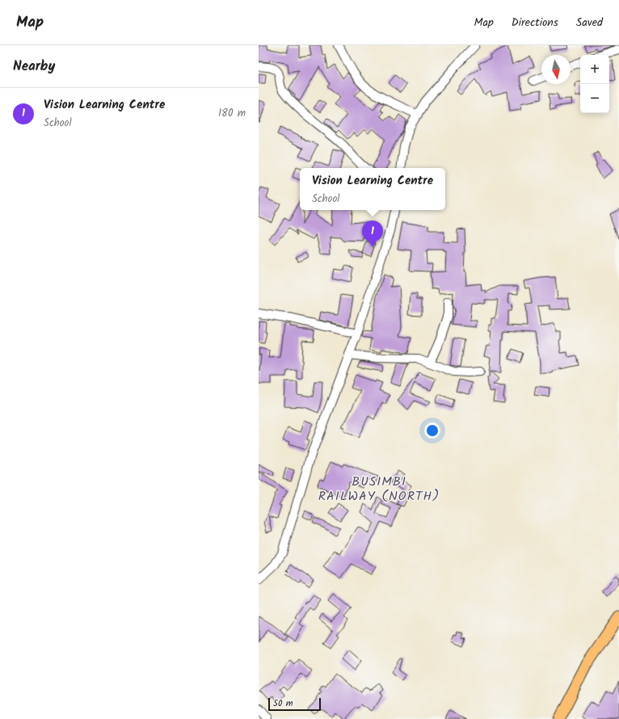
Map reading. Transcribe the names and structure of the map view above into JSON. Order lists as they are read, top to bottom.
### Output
{
  "districts": ["BUSIMBI RAILWAY (NORTH)"],
  "scale_bar": "50 m",
  "north": "bottom",
  "page": {
    "header": "Map",
    "nav": ["Map", "Directions", "Saved"],
    "heading": "Nearby",
    "map_buttons": ["+", "−"],
    "list": [
      {
        "mark": "1",
        "name": "Vision Learning Centre",
        "note": "School",
        "value": "180 m"
      }
    ],
    "popup": ["Vision Learning Centre", "School"],
    "pins": "1",
    "scale": "50 m"
  }
}
